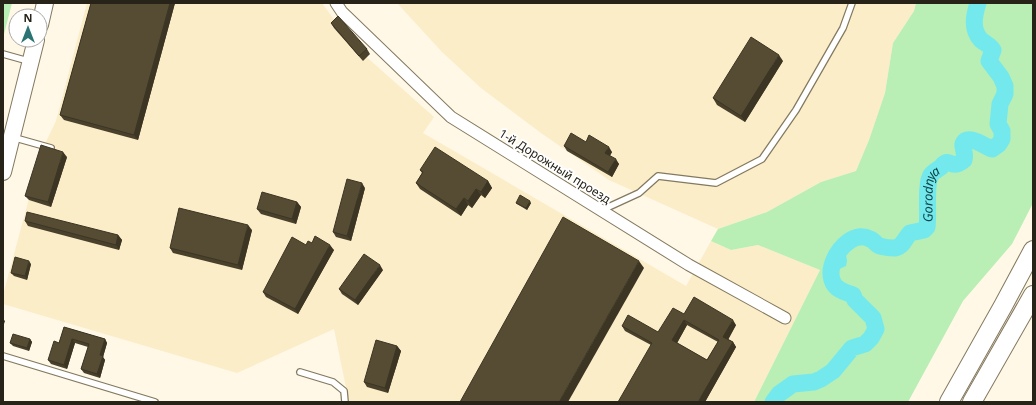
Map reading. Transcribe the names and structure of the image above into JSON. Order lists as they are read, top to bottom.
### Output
{
  "streets": {
    "street": ["1-й Дорожный проезд"]
  },
  "water": ["Gorodnya"],
  "north": "top"
}
